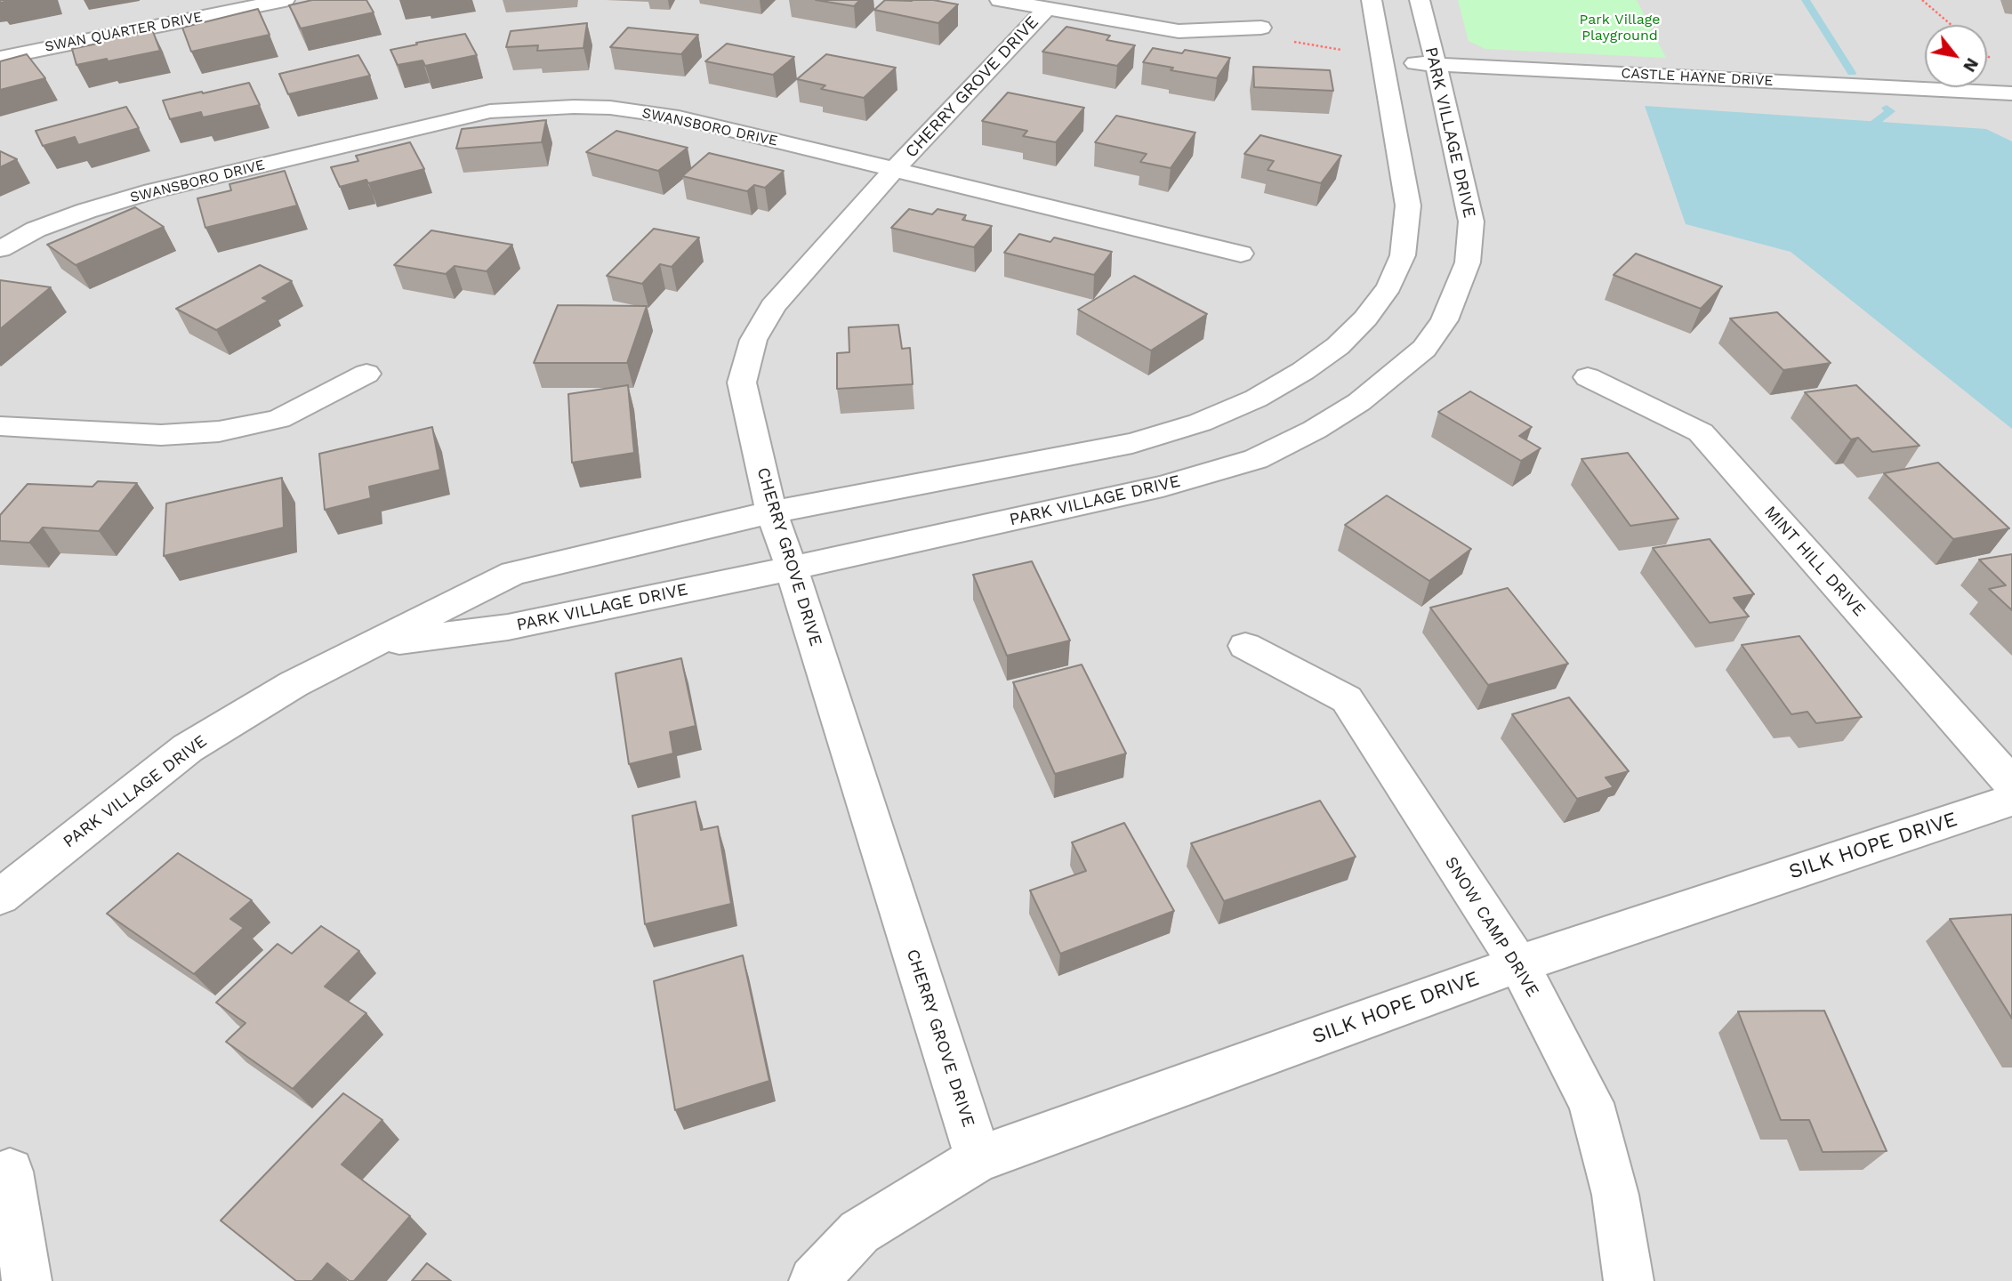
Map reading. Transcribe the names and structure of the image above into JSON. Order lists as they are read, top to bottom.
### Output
{
  "streets": {
    "street": [
      "SWAN QUARTER DRIVE",
      "CASTLE HAYNE DRIVE",
      "CHERRY GROVE DRIVE",
      "SWANSBORO DRIVE",
      "PARK VILLAGE DRIVE",
      "MINT HILL DRIVE",
      "SILK HOPE DRIVE",
      "SNOW CAMP DRIVE"
    ]
  },
  "crossings": [
    ["CASTLE HAYNE DRIVE", "PARK VILLAGE DRIVE"],
    ["CHERRY GROVE DRIVE", "SWANSBORO DRIVE"],
    ["CHERRY GROVE DRIVE", "PARK VILLAGE DRIVE"],
    ["CHERRY GROVE DRIVE", "SILK HOPE DRIVE"],
    ["SILK HOPE DRIVE", "SNOW CAMP DRIVE"]
  ],
  "parks": ["Park Village Playground"],
  "north": "bottom right"
}
